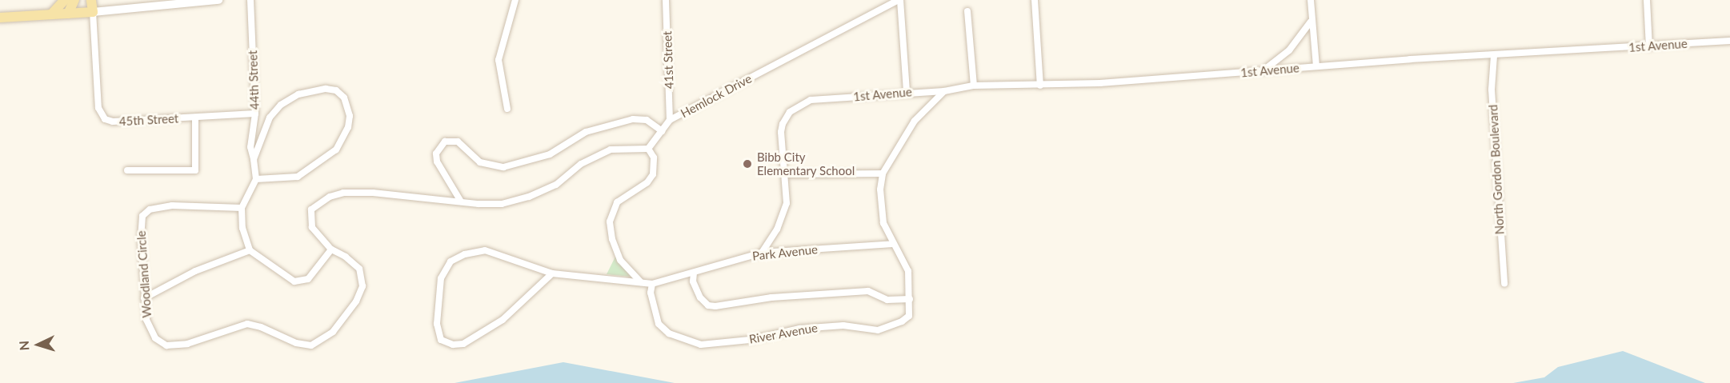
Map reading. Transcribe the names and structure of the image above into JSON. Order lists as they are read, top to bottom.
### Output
{
  "streets": {
    "main road": ["45th Street"],
    "street": [
      "1st Avenue",
      "41st Street",
      "44th Street",
      "Hemlock Drive",
      "North Gordon Boulevard",
      "Park Avenue",
      "Woodland Circle",
      "River Avenue"
    ]
  },
  "crossings": [
    ["1st Avenue", "North Gordon Boulevard"],
    ["41st Street", "Hemlock Drive"],
    ["Park Avenue", "River Avenue"]
  ],
  "places": ["Bibb City Elementary School"],
  "north": "left"
}
